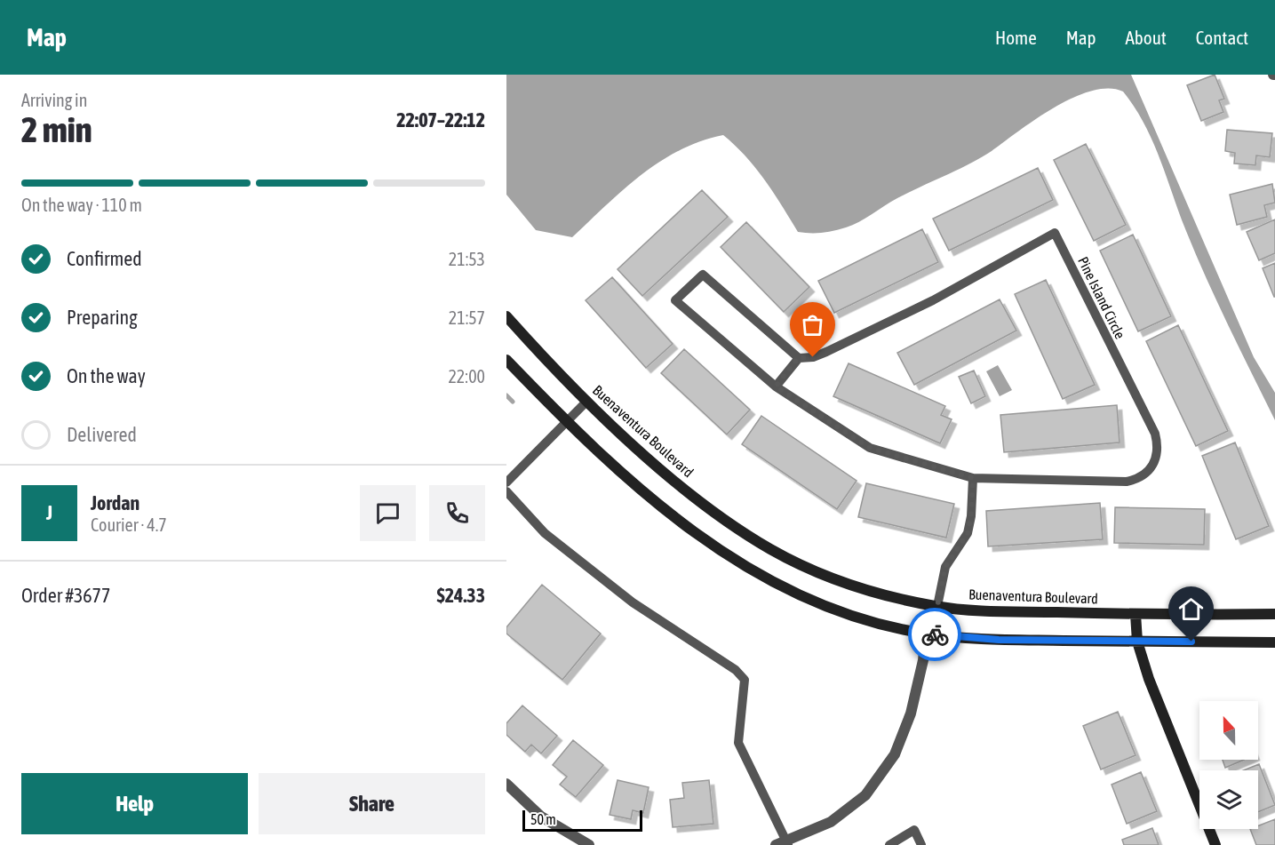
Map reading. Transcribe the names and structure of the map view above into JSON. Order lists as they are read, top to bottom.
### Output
{
  "streets": {
    "main road": ["Buenaventura Boulevard"],
    "lane": ["Pine Island Circle"]
  },
  "scale_bar": "50 m",
  "north": "top",
  "page": {
    "header": "Map",
    "nav": [
      "Home",
      "Map",
      "About",
      "Contact"
    ],
    "heading": ["2 min", "Arriving in", "22:07–22:12"],
    "panel": [
      "Jordan",
      "Courier · 4.7",
      "Order #3677",
      "$24.33"
    ],
    "bar": "On the way · 110 m",
    "list": [
      ["Confirmed", "21:53"],
      ["Preparing", "21:57"],
      ["On the way", "22:00"],
      "Delivered"
    ],
    "round": "J",
    "buttons": ["Help", "Share"],
    "scale": "50 m"
  }
}
